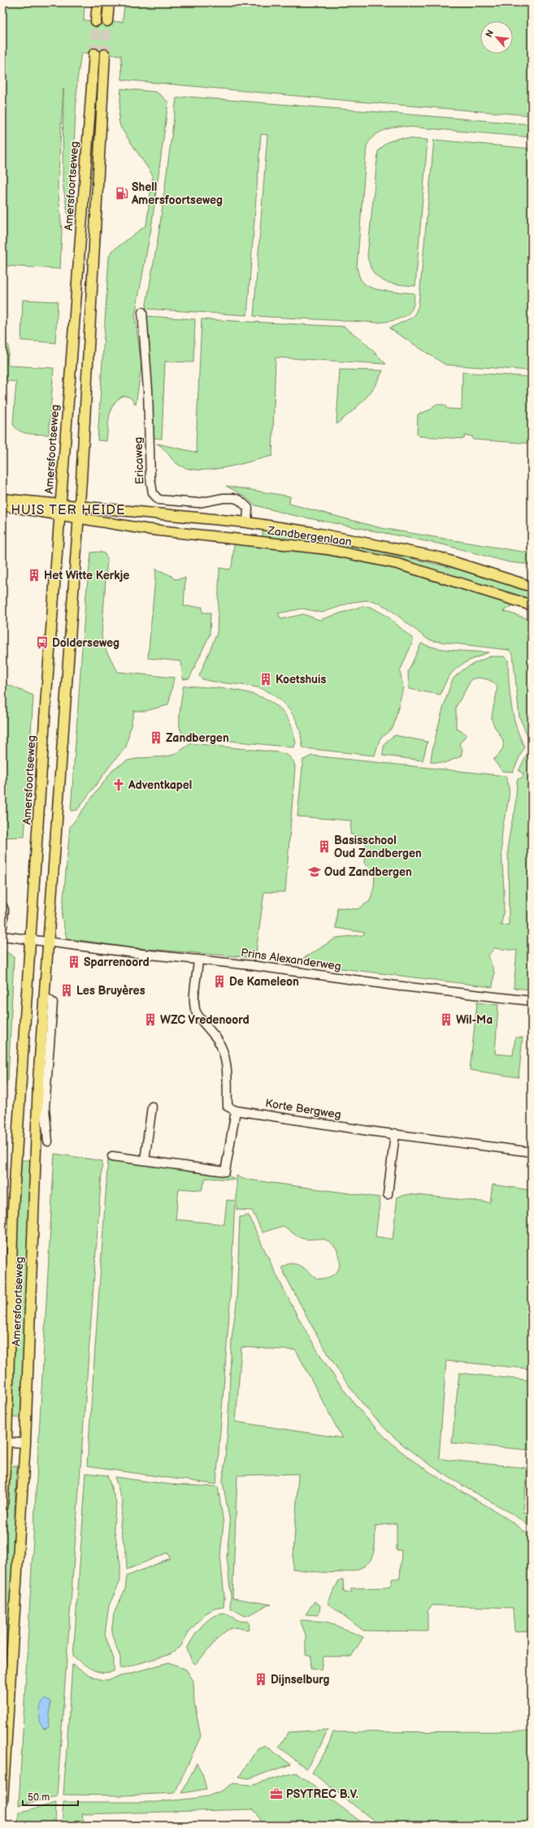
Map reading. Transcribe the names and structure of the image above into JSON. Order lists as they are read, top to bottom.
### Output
{
  "streets": {
    "main road": ["Amersfoortseweg", "Zandbergenlaan"],
    "street": ["Ericaweg", "Prins Alexanderweg", "Korte Bergweg"]
  },
  "crossings": [
    ["Amersfoortseweg", "Zandbergenlaan"],
    ["Amersfoortseweg", "Prins Alexanderweg"],
    ["Ericaweg", "Zandbergenlaan"]
  ],
  "districts": ["HUIS TER HEIDE"],
  "places": {
    "fuel station": ["Shell Amersfoortseweg"],
    "building": [
      "Het Witte Kerkje",
      "Koetshuis",
      "Zandbergen",
      "Basisschool Oud Zandbergen",
      "Sparrenoord",
      "De Kameleon",
      "Les Bruyères",
      "WZC Vredenoord",
      "Wil-Ma",
      "Dijnselburg"
    ],
    "bus stop": ["Dolderseweg"],
    "church": ["Adventkapel"],
    "school or university": ["Oud Zandbergen"],
    "office": ["PSYTREC B.V."]
  },
  "scale_bar": "50 m",
  "north": "top left"
}
